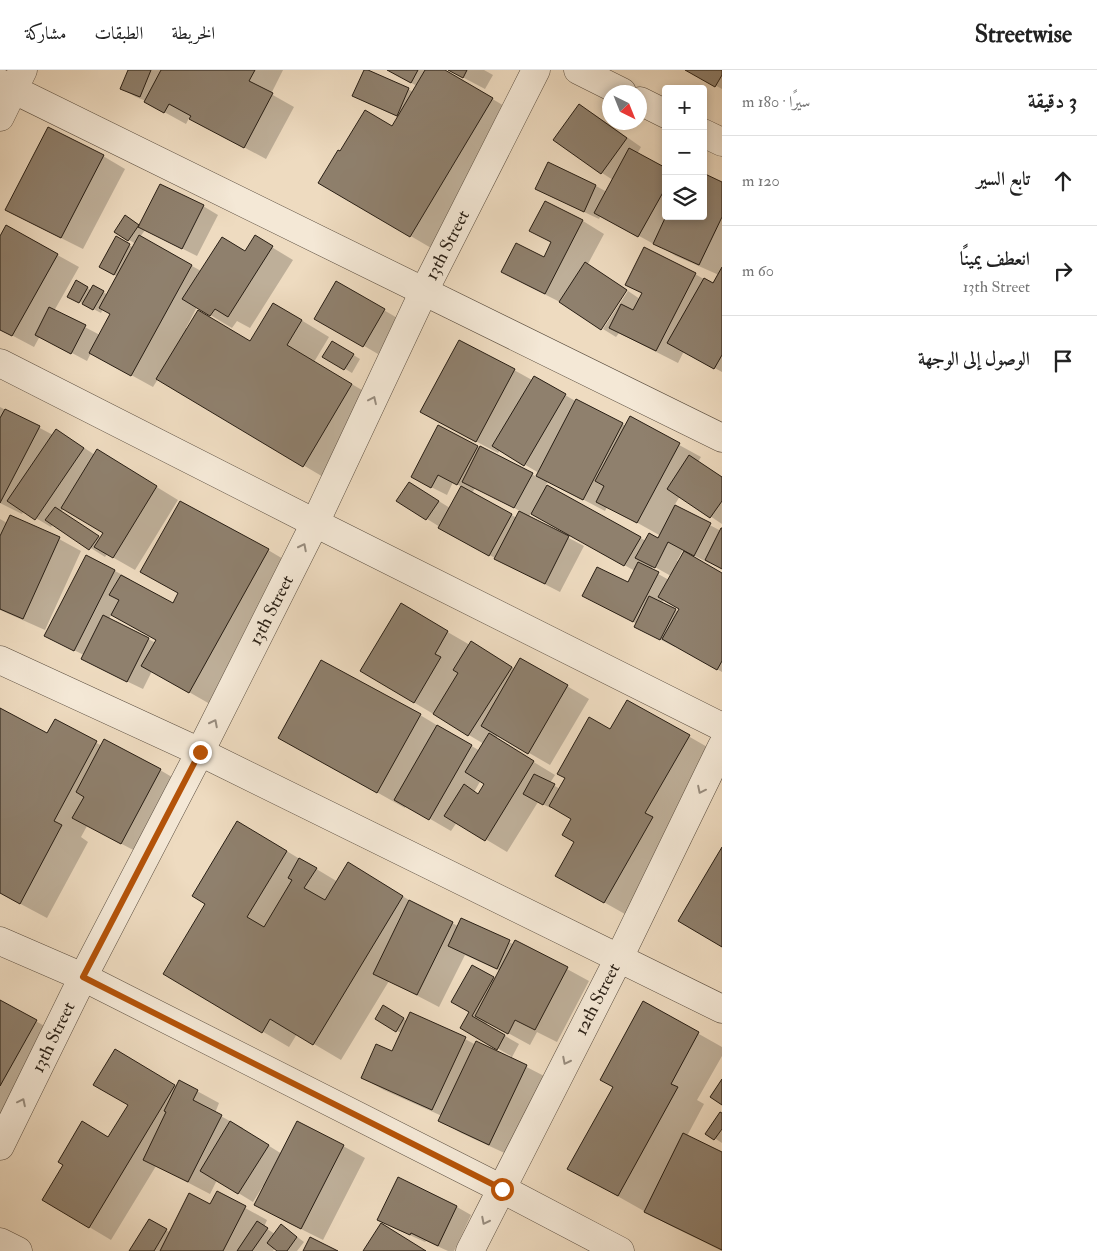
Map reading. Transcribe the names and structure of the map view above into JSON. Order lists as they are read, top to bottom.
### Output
{
  "streets": {
    "street": ["13th Street", "12th Street"]
  },
  "one_way": ["13th Street", "12th Street"],
  "north": "bottom right",
  "page": {
    "header": "Streetwise",
    "nav": ["الخريطة", "الطبقات", "مشاركة"],
    "heading": ["3 دقيقة", "سيرًا · 180 m"],
    "map_buttons": ["+", "−"],
    "list": [
      ["تابع السير", "120 m"],
      ["انعطف يمينًا", "13th Street", "60 m"],
      "الوصول إلى الوجهة"
    ]
  }
}
